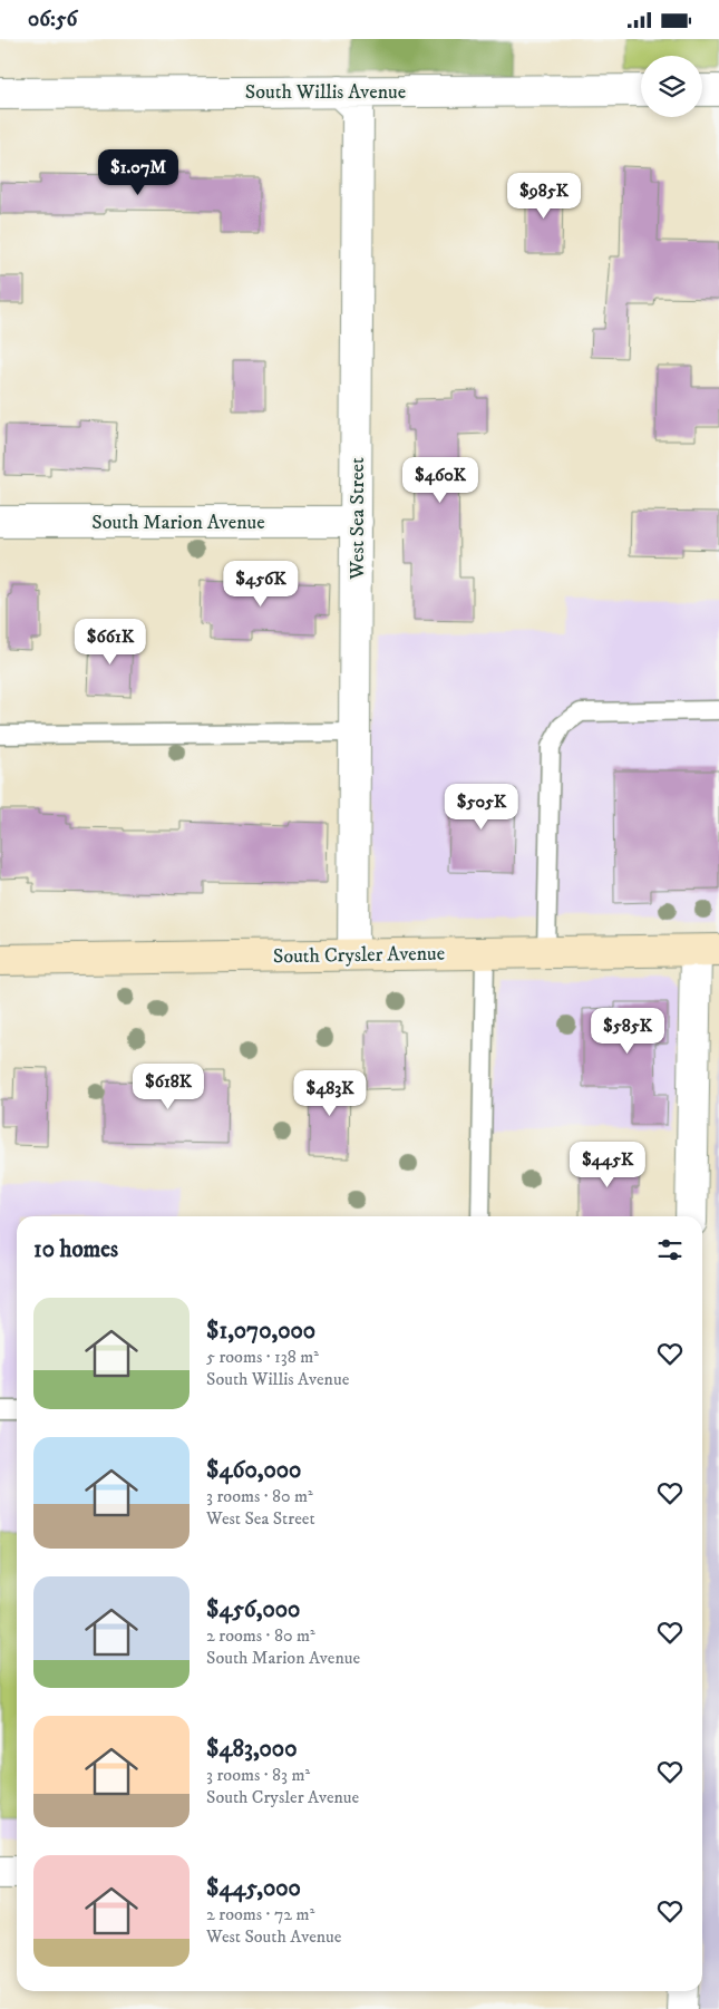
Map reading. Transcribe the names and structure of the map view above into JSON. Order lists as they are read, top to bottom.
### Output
{
  "streets": {
    "main road": ["South Crysler Avenue"],
    "street": ["South Willis Avenue", "West Sea Street", "South Marion Avenue"]
  },
  "crossings": [
    ["South Willis Avenue", "West Sea Street"],
    ["West Sea Street", "South Marion Avenue"],
    ["West Sea Street", "South Crysler Avenue"]
  ],
  "page": {
    "status": "06:56",
    "price": [
      "$1.07M",
      "$985K",
      "$460K",
      "$456K",
      "$661K",
      "$505K",
      "$585K",
      "$618K",
      "$483K",
      "$445K"
    ],
    "heading": "10 homes",
    "list": [
      {
        "name": "$1,070,000",
        "note": "5 rooms · 138 m² · South Willis Avenue"
      },
      {
        "name": "$460,000",
        "note": "3 rooms · 80 m² · West Sea Street"
      },
      {
        "name": "$456,000",
        "note": "2 rooms · 80 m² · South Marion Avenue"
      },
      {
        "name": "$483,000",
        "note": "3 rooms · 83 m² · South Crysler Avenue"
      },
      {
        "name": "$445,000",
        "note": "2 rooms · 72 m² · West South Avenue"
      }
    ]
  }
}
